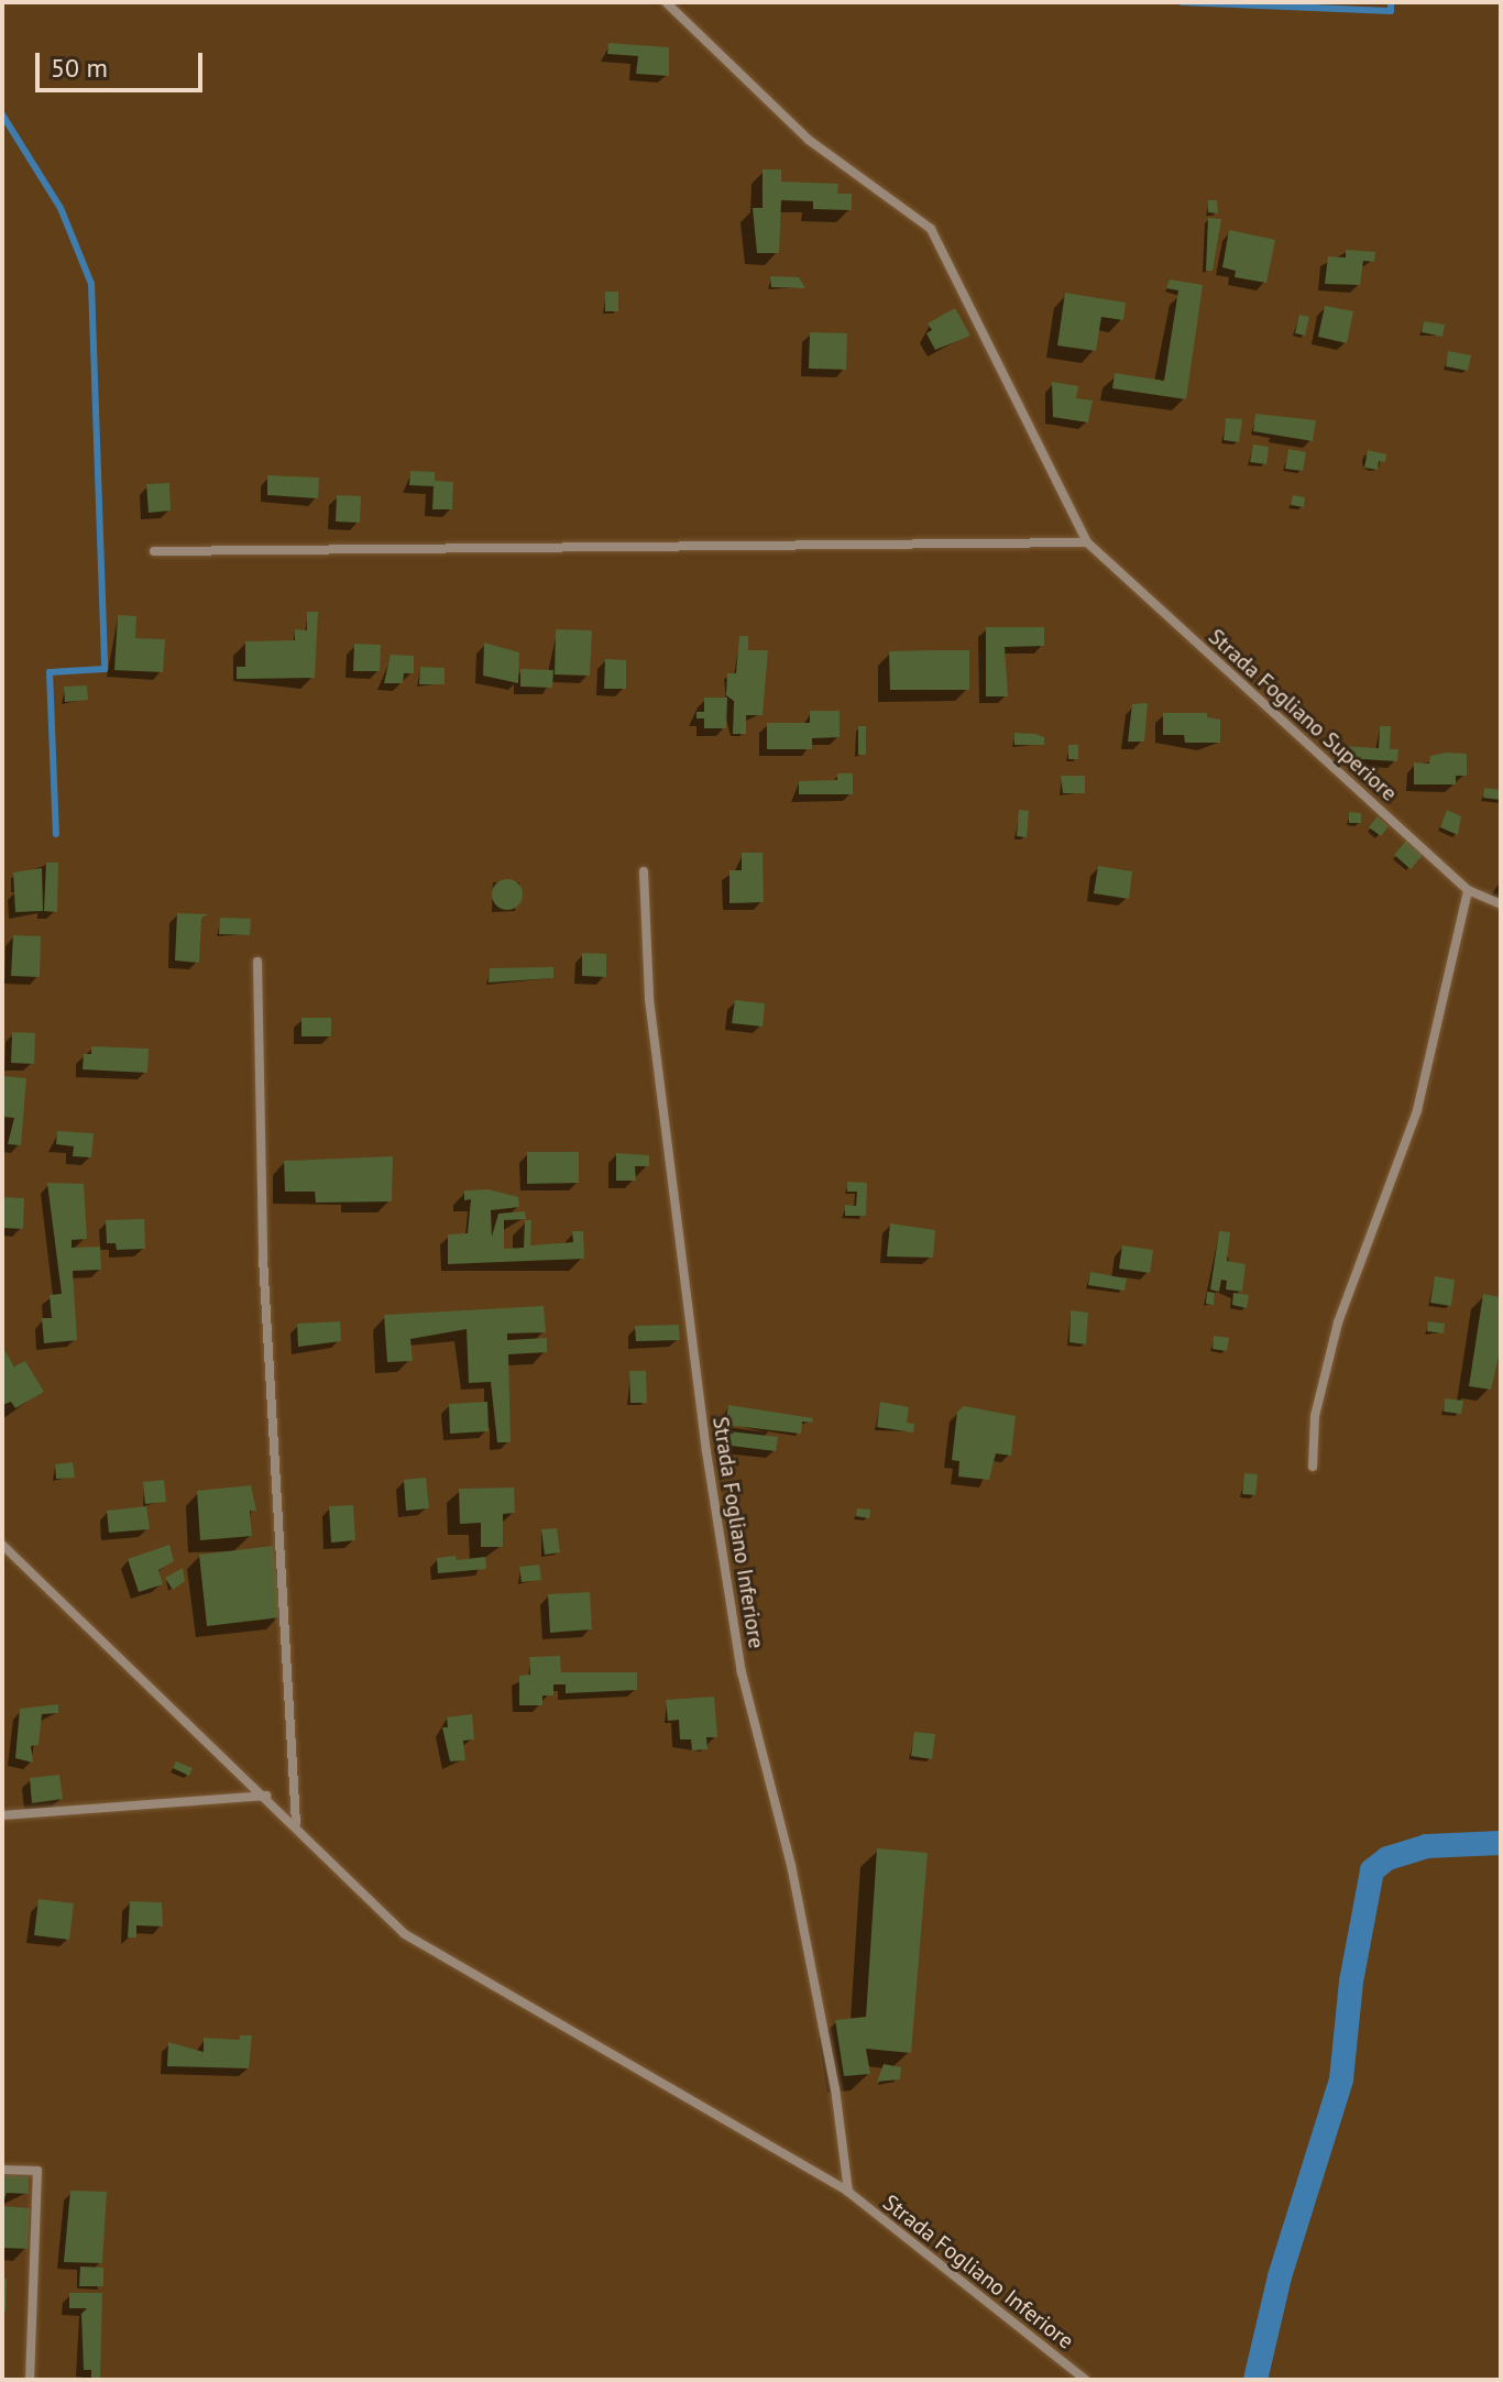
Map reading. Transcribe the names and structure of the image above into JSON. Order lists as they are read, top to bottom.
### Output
{
  "streets": {
    "street": ["Strada Fogliano Superiore", "Strada Fogliano Inferiore"]
  },
  "scale_bar": "50 m"
}
